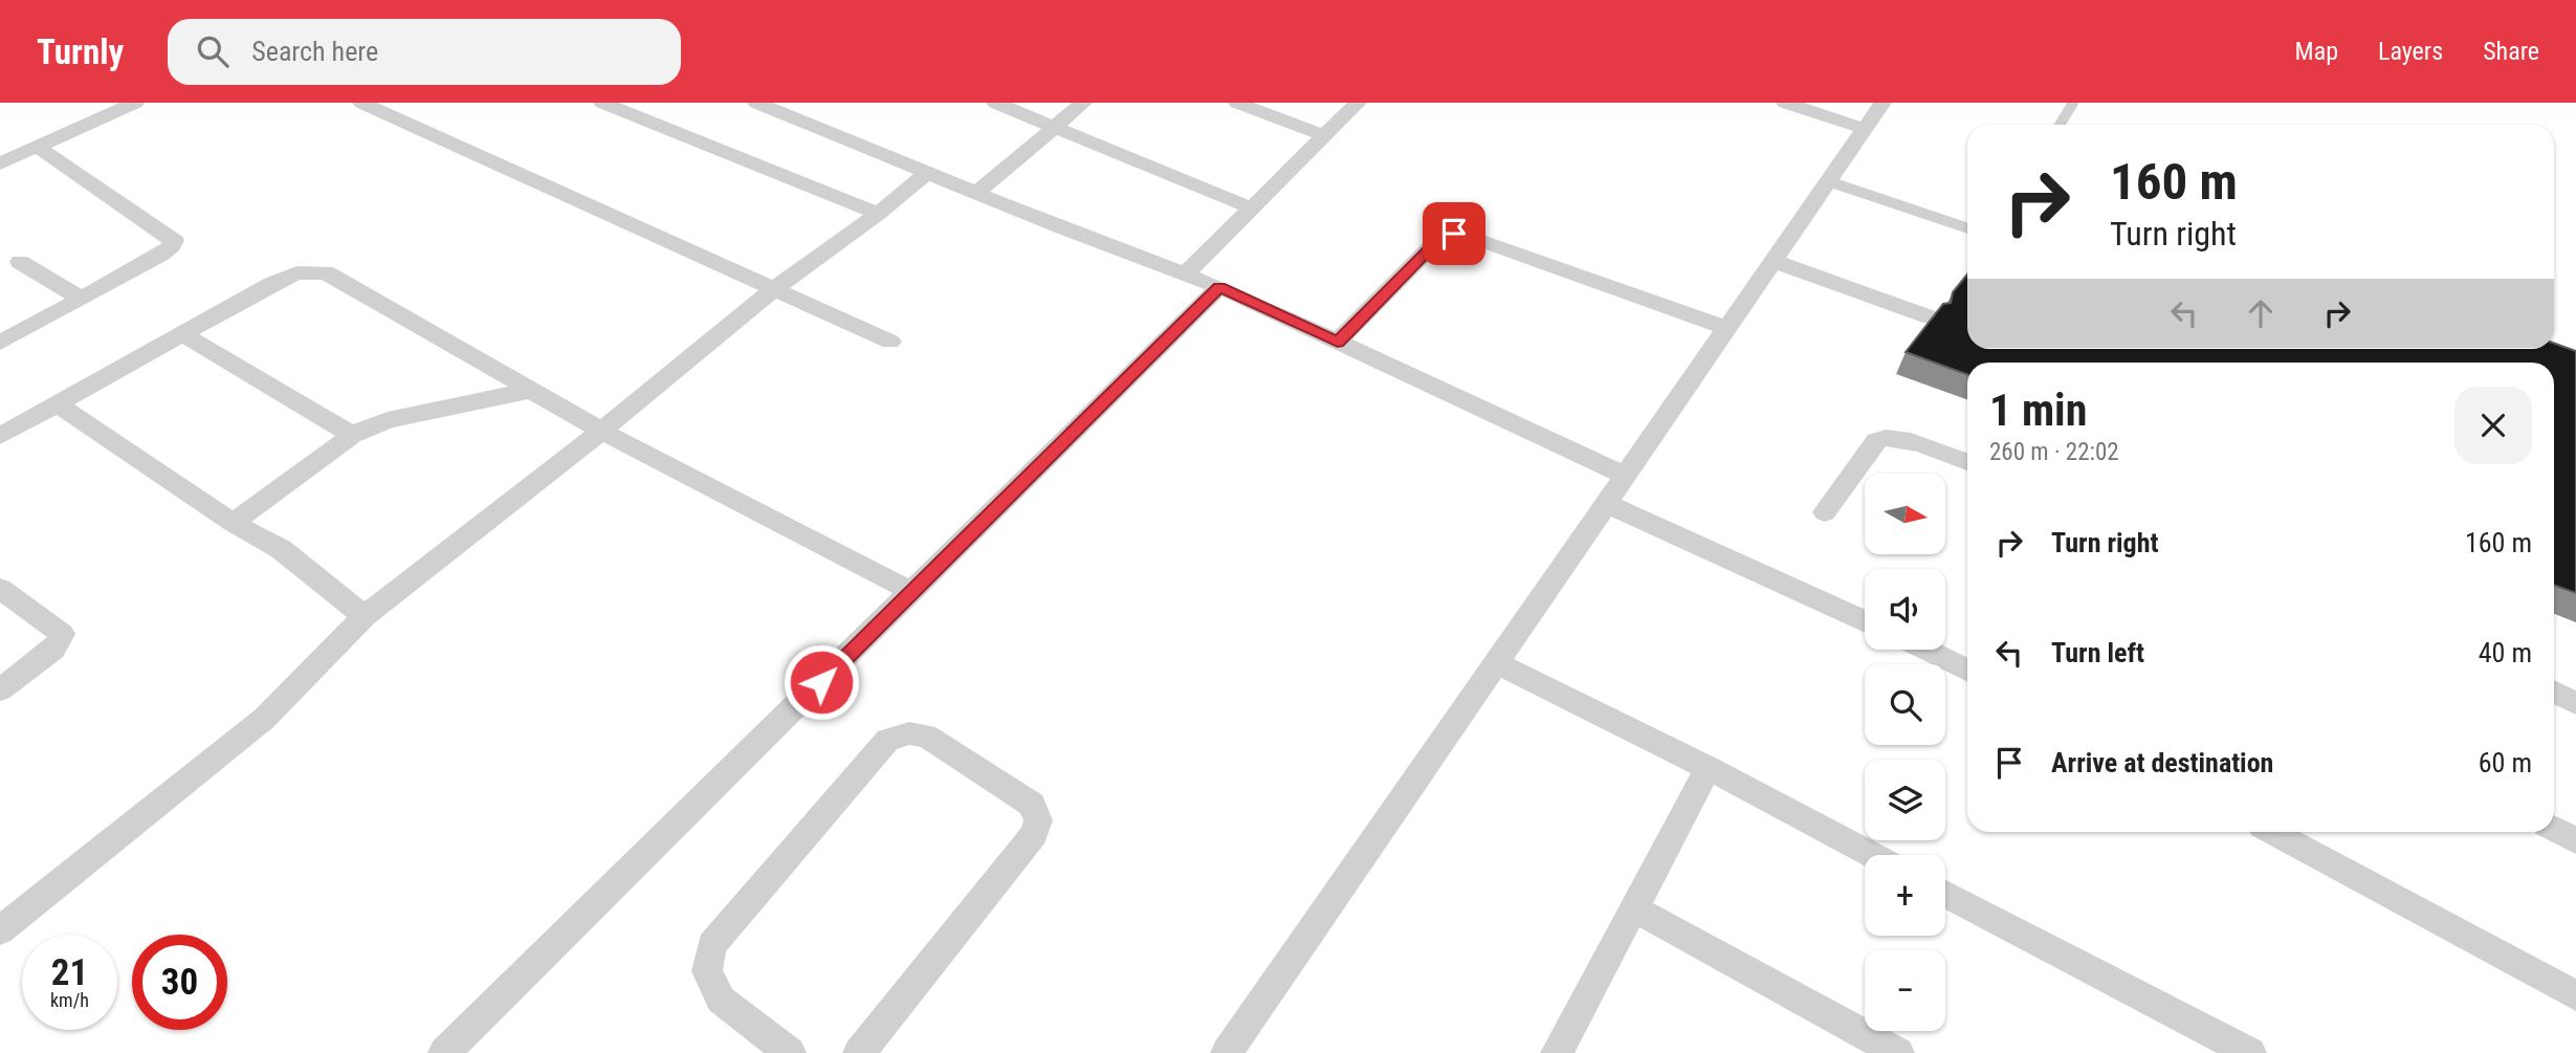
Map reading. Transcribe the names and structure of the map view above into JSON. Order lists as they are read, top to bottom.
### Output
{
  "north": "right",
  "page": {
    "header": "Turnly",
    "search": "Search here",
    "nav": ["Map", "Layers", "Share"],
    "turn": ["160 m", "Turn right"],
    "heading": ["1 min", "260 m · 22:02"],
    "map_buttons": ["+", "−"],
    "list": [
      {
        "name": "Turn right",
        "value": "160 m"
      },
      {
        "name": "Turn left",
        "value": "40 m"
      },
      {
        "name": "Arrive at destination",
        "value": "60 m"
      }
    ],
    "speed": "21 km/h",
    "limit": "30"
  }
}
